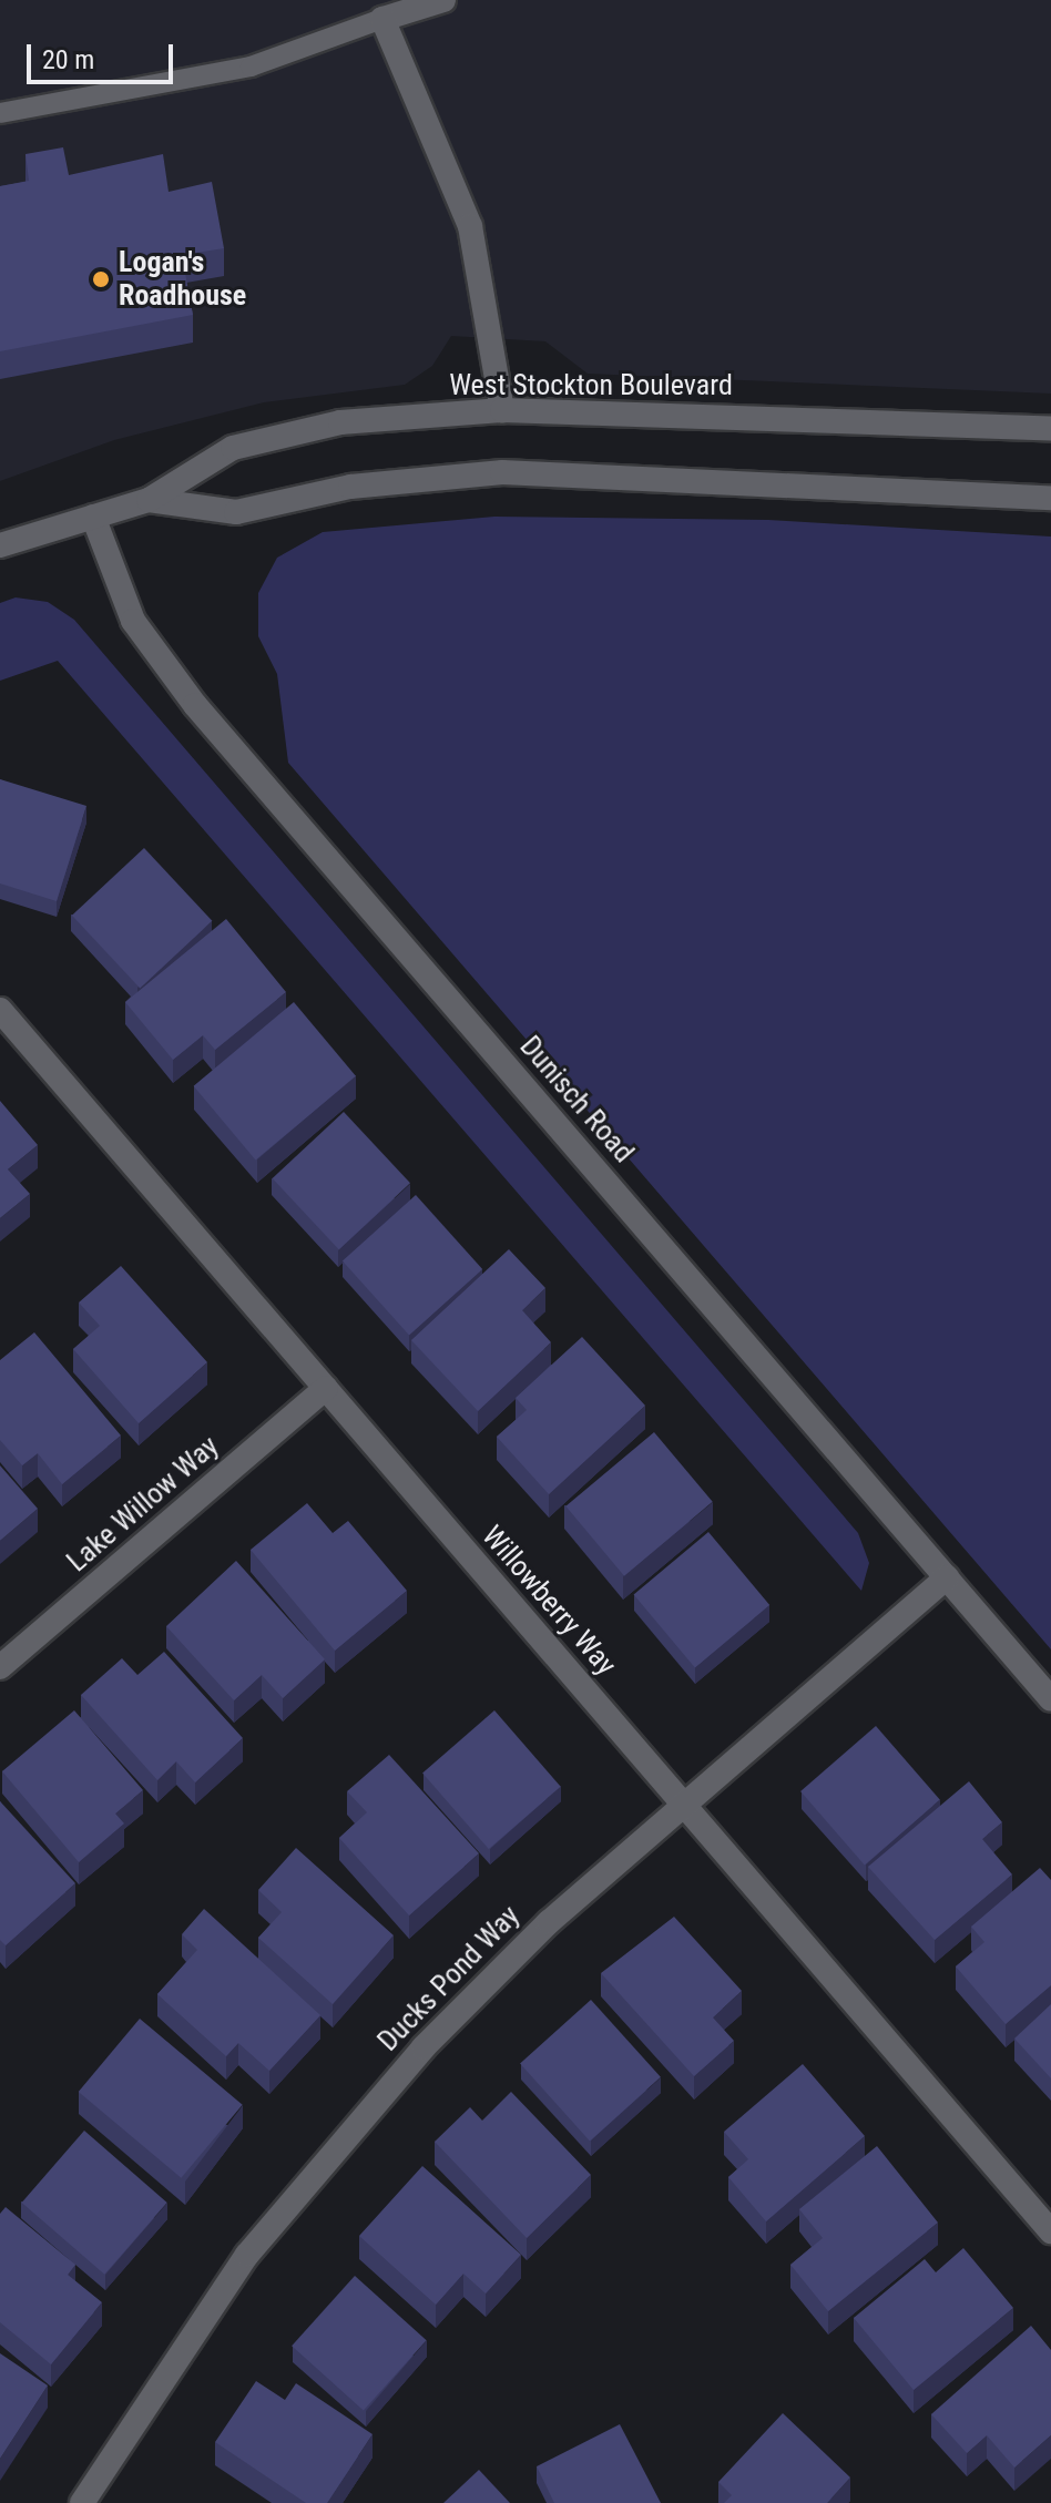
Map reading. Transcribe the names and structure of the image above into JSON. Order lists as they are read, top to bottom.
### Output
{
  "streets": {
    "street": [
      "West Stockton Boulevard",
      "Dunisch Road",
      "Lake Willow Way",
      "Willowberry Way",
      "Ducks Pond Way"
    ]
  },
  "crossings": [
    ["West Stockton Boulevard", "Dunisch Road"],
    ["Dunisch Road", "Ducks Pond Way"],
    ["Lake Willow Way", "Willowberry Way"],
    ["Willowberry Way", "Ducks Pond Way"]
  ],
  "places": ["Logan's Roadhouse"],
  "scale_bar": "20 m"
}
